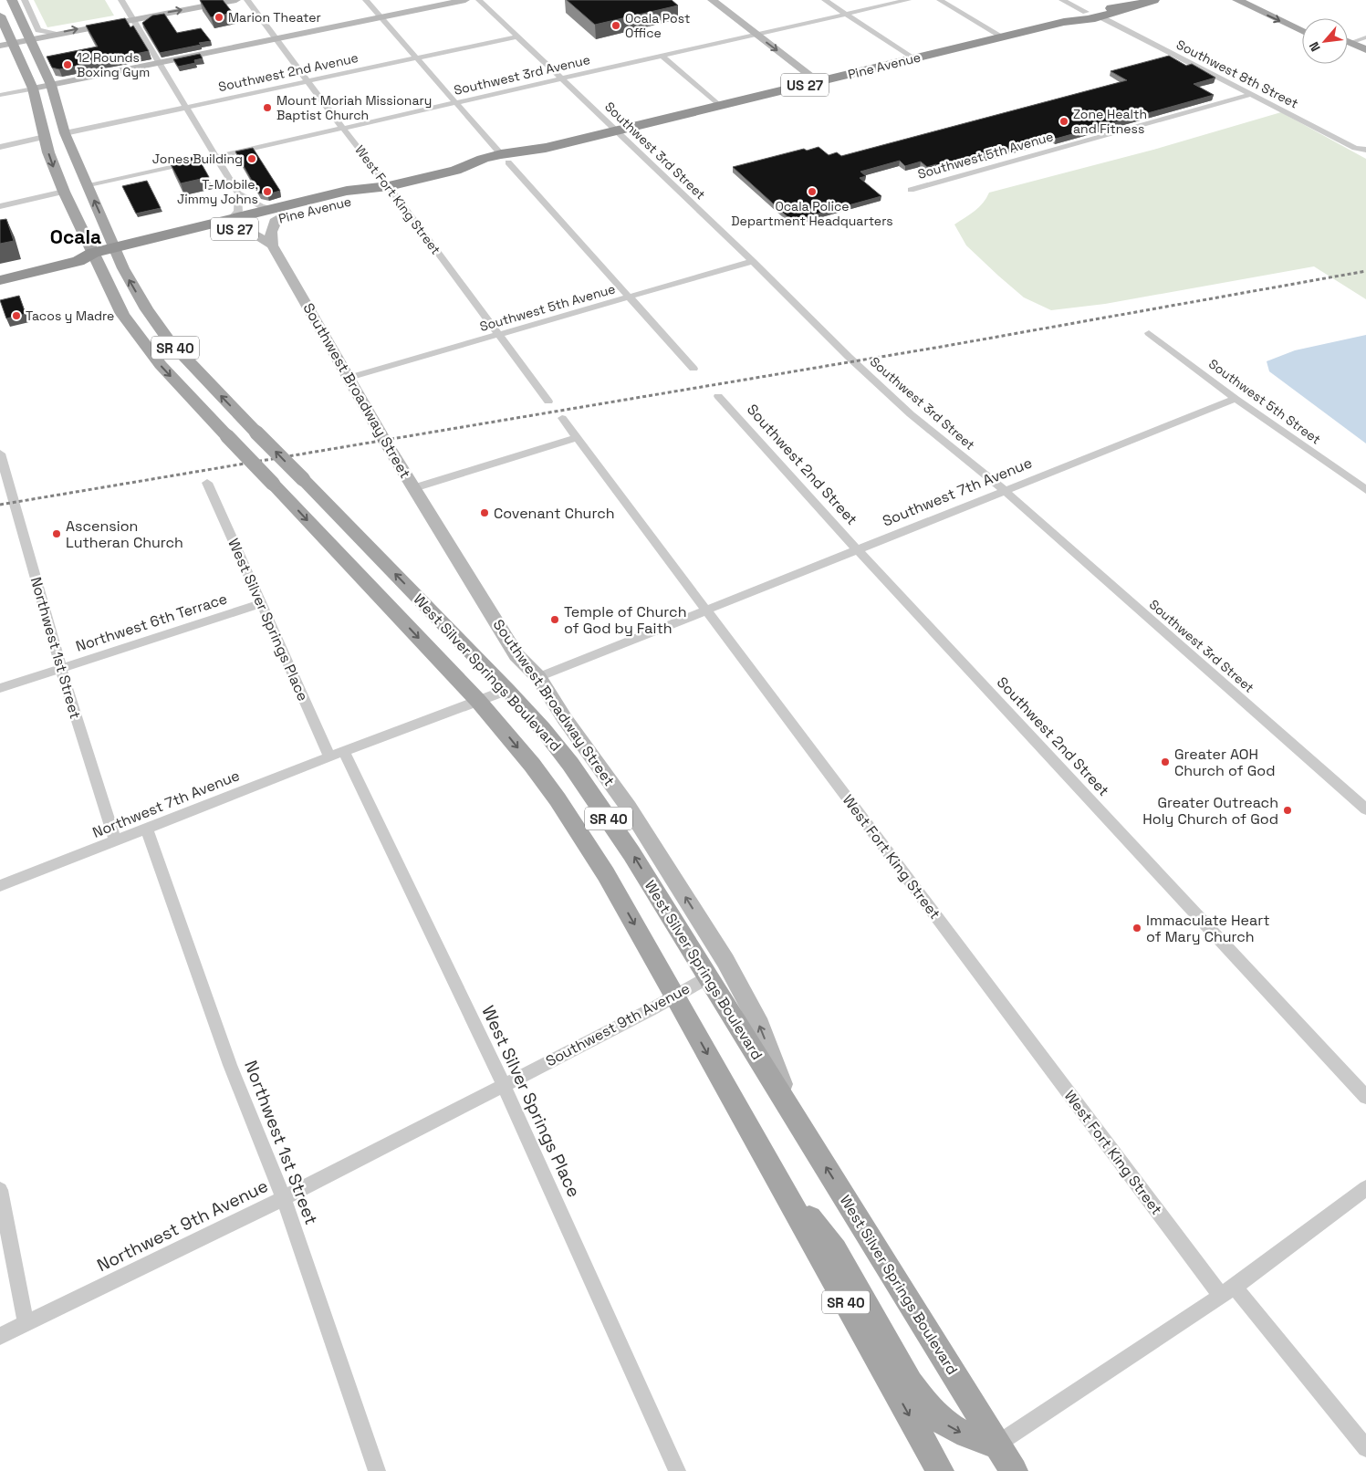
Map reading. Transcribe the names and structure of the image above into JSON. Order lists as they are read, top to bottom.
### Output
{
  "streets": {
    "highway": ["Pine Avenue", "US 27"],
    "main road": ["SR 40", "West Silver Springs Boulevard"],
    "street": [
      "Southwest 2nd Avenue",
      "Southwest 8th Street",
      "Southwest 3rd Avenue",
      "Southwest 3rd Street",
      "Southwest 5th Avenue",
      "West Fort King Street",
      "Southwest Broadway Street",
      "Southwest 5th Street",
      "Southwest 2nd Street",
      "Southwest 7th Avenue",
      "West Silver Springs Place",
      "Northwest 6th Terrace",
      "Northwest 1st Street",
      "Northwest 7th Avenue",
      "Southwest 9th Avenue",
      "Northwest 9th Avenue"
    ]
  },
  "crossings": [
    ["Pine Avenue", "Southwest 8th Street"],
    ["Pine Avenue", "Southwest 3rd Street"],
    ["Pine Avenue", "West Fort King Street"],
    ["Pine Avenue", "Southwest Broadway Street"],
    ["Pine Avenue", "West Silver Springs Boulevard"],
    ["Southwest 2nd Avenue", "Southwest 3rd Street"],
    ["Southwest 2nd Avenue", "West Fort King Street"],
    ["Southwest 2nd Avenue", "West Silver Springs Boulevard"],
    ["Southwest 8th Street", "Southwest 5th Avenue"],
    ["Southwest 3rd Avenue", "Southwest 3rd Street"],
    ["Southwest 3rd Avenue", "West Fort King Street"],
    ["Southwest 3rd Avenue", "West Silver Springs Boulevard"],
    ["Southwest 3rd Street", "Southwest 5th Avenue"],
    ["Southwest 3rd Street", "Southwest 7th Avenue"],
    ["Southwest 5th Avenue", "West Fort King Street"],
    ["Southwest 5th Avenue", "Southwest Broadway Street"],
    ["West Fort King Street", "Southwest 7th Avenue"],
    ["SR 40", "West Silver Springs Boulevard"],
    ["Southwest Broadway Street", "Southwest 7th Avenue"],
    ["Southwest Broadway Street", "West Silver Springs Boulevard"],
    ["Southwest 5th Street", "Southwest 7th Avenue"],
    ["Southwest 2nd Street", "Southwest 7th Avenue"],
    ["West Silver Springs Place", "Northwest 6th Terrace"],
    ["West Silver Springs Place", "Northwest 7th Avenue"],
    ["West Silver Springs Place", "Southwest 9th Avenue"],
    ["West Silver Springs Place", "Northwest 9th Avenue"],
    ["Northwest 6th Terrace", "Northwest 1st Street"],
    ["Northwest 1st Street", "Northwest 7th Avenue"],
    ["Northwest 1st Street", "Northwest 9th Avenue"],
    ["West Silver Springs Boulevard", "Southwest 9th Avenue"],
    ["Southwest 9th Avenue", "Northwest 9th Avenue"]
  ],
  "one_way": ["Southwest Broadway Street"],
  "districts": ["Ocala"],
  "places": [
    "Marion Theater",
    "Ocala Post Office",
    "12 Rounds Boxing Gym",
    "Mount Moriah Missionary Baptist Church",
    "Zone Health and Fitness",
    "Jones Building",
    "T-Mobile, Jimmy Johns",
    "Ocala Police Department Headquarters",
    "Tacos y Madre",
    "Covenant Church",
    "Ascension Lutheran Church",
    "Temple of Church of God by Faith",
    "Greater AOH Church of God",
    "Greater Outreach Holy Church of God",
    "Immaculate Heart of Mary Church"
  ],
  "north": "bottom left"
}
